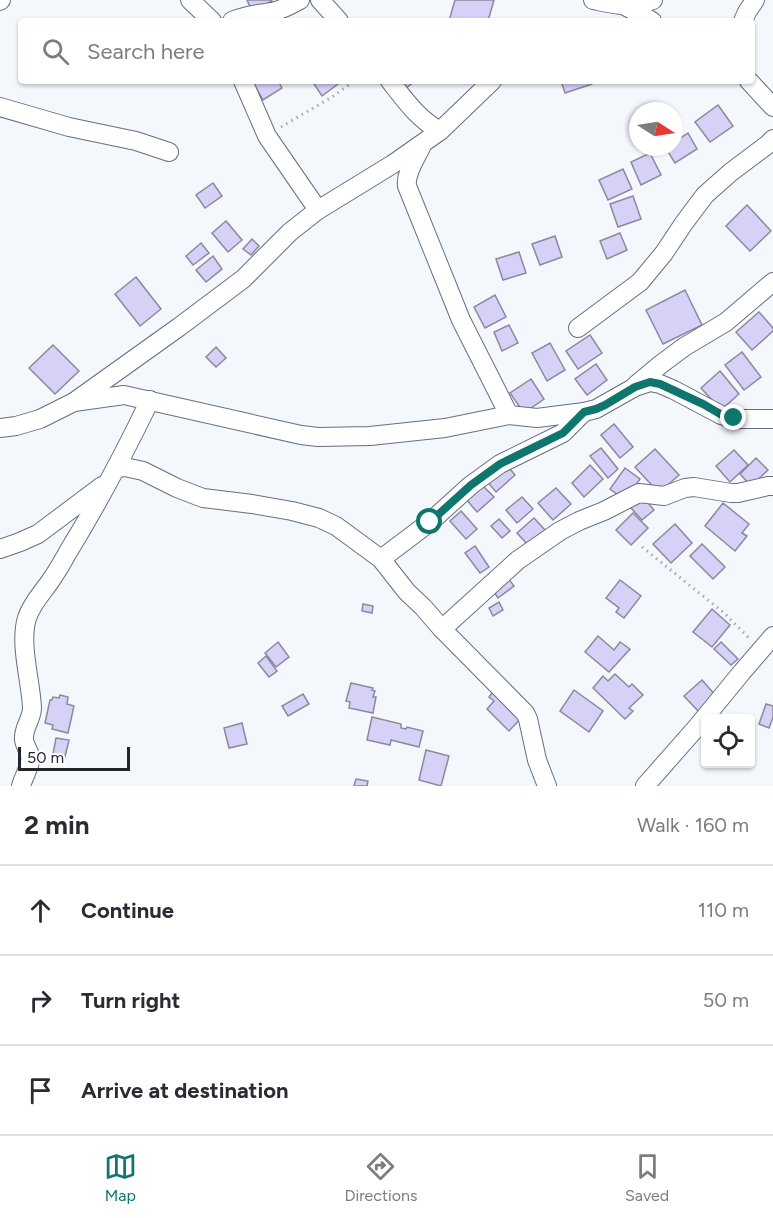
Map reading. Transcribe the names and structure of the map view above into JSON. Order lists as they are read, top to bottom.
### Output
{
  "scale_bar": "50 m",
  "north": "right",
  "page": {
    "search": "Search here",
    "scale": "50 m",
    "heading": ["2 min", "Walk · 160 m"],
    "list": [
      ["Continue", "110 m"],
      ["Turn right", "50 m"],
      "Arrive at destination"
    ],
    "nav": ["Map", "Directions", "Saved"]
  }
}
